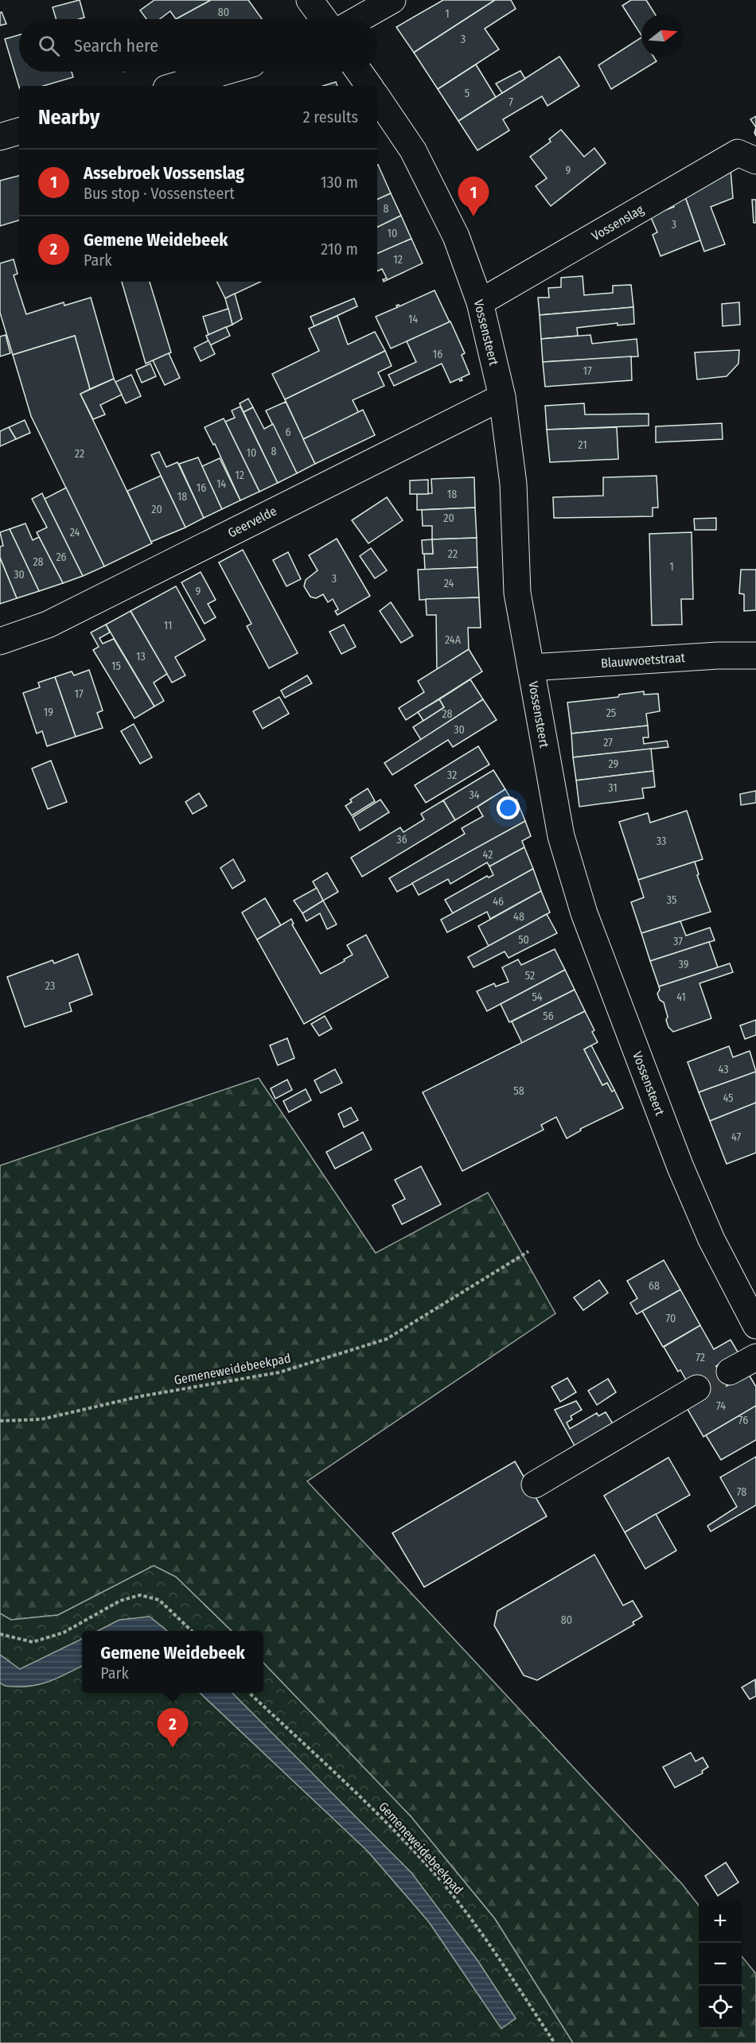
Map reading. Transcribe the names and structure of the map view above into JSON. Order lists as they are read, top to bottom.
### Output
{
  "streets": {
    "street": [
      "Vossenslag",
      "Vossensteert",
      "Geervelde",
      "Blauwvoetstraat"
    ],
    "path": ["Gemeneweidebeekpad"]
  },
  "crossings": [
    ["Vossenslag", "Vossensteert"],
    ["Vossensteert", "Geervelde"],
    ["Vossensteert", "Blauwvoetstraat"]
  ],
  "house_numbers": [
    "80",
    "1",
    "3",
    "5",
    "7",
    "9",
    "8",
    "3",
    "10",
    "12",
    "14",
    "16",
    "17",
    "6",
    "21",
    "8",
    "10",
    "22",
    "12",
    "14",
    "16",
    "18",
    "18",
    "20",
    "20",
    "24",
    "22",
    "26",
    "28",
    "1",
    "30",
    "3",
    "24",
    "9",
    "11",
    "24A",
    "13",
    "15",
    "17",
    "19",
    "25",
    "28",
    "30",
    "27",
    "29",
    "32",
    "31",
    "34",
    "36",
    "33",
    "42",
    "35",
    "46",
    "48",
    "50",
    "37",
    "39",
    "52",
    "23",
    "54",
    "41",
    "56",
    "43",
    "58",
    "45",
    "47",
    "68",
    "70",
    "72",
    "74",
    "76",
    "78",
    "80"
  ],
  "north": "right",
  "page": {
    "search": "Search here",
    "heading": ["Nearby", "2 results"],
    "list": [
      {
        "mark": "1",
        "name": "Assebroek Vossenslag",
        "note": "Bus stop · Vossensteert",
        "value": "130 m"
      },
      {
        "mark": "2",
        "name": "Gemene Weidebeek",
        "note": "Park",
        "value": "210 m"
      }
    ],
    "pins": ["1", "2"],
    "popup": ["Gemene Weidebeek", "Park"],
    "map_buttons": ["+", "−"]
  }
}
